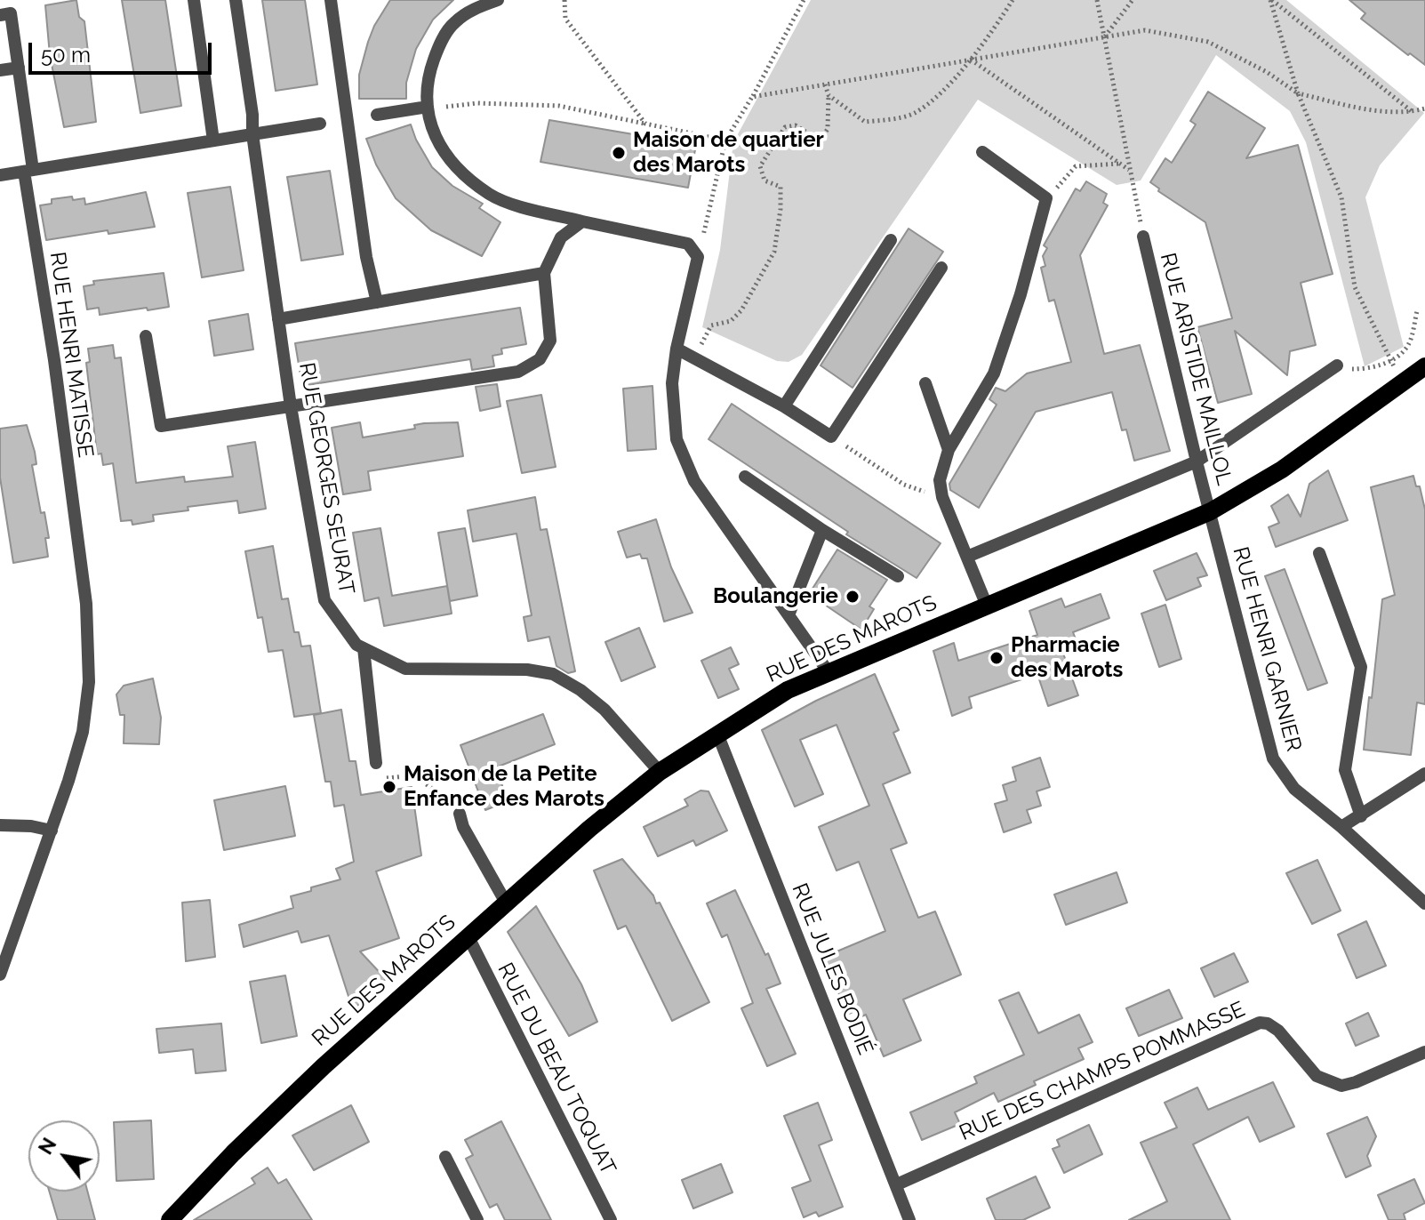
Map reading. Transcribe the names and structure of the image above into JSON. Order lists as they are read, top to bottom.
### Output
{
  "streets": {
    "main road": ["RUE DES MAROTS"],
    "street": [
      "RUE HENRI MATISSE",
      "RUE ARISTIDE MAILLOL",
      "RUE GEORGES SEURAT",
      "RUE HENRI GARNIER",
      "RUE JULES BODIÉ",
      "RUE DU BEAU TOQUAT",
      "RUE DES CHAMPS POMMASSE"
    ]
  },
  "crossings": [
    ["RUE ARISTIDE MAILLOL", "RUE DES MAROTS"],
    ["RUE ARISTIDE MAILLOL", "RUE HENRI GARNIER"],
    ["RUE GEORGES SEURAT", "RUE DES MAROTS"],
    ["RUE DES MAROTS", "RUE HENRI GARNIER"],
    ["RUE DES MAROTS", "RUE JULES BODIÉ"],
    ["RUE DES MAROTS", "RUE DU BEAU TOQUAT"],
    ["RUE JULES BODIÉ", "RUE DES CHAMPS POMMASSE"]
  ],
  "places": [
    "Maison de quartier des Marots",
    "Boulangerie",
    "Pharmacie des Marots",
    "Maison de la Petite Enfance des Marots"
  ],
  "scale_bar": "50 m",
  "north": "top left"
}
